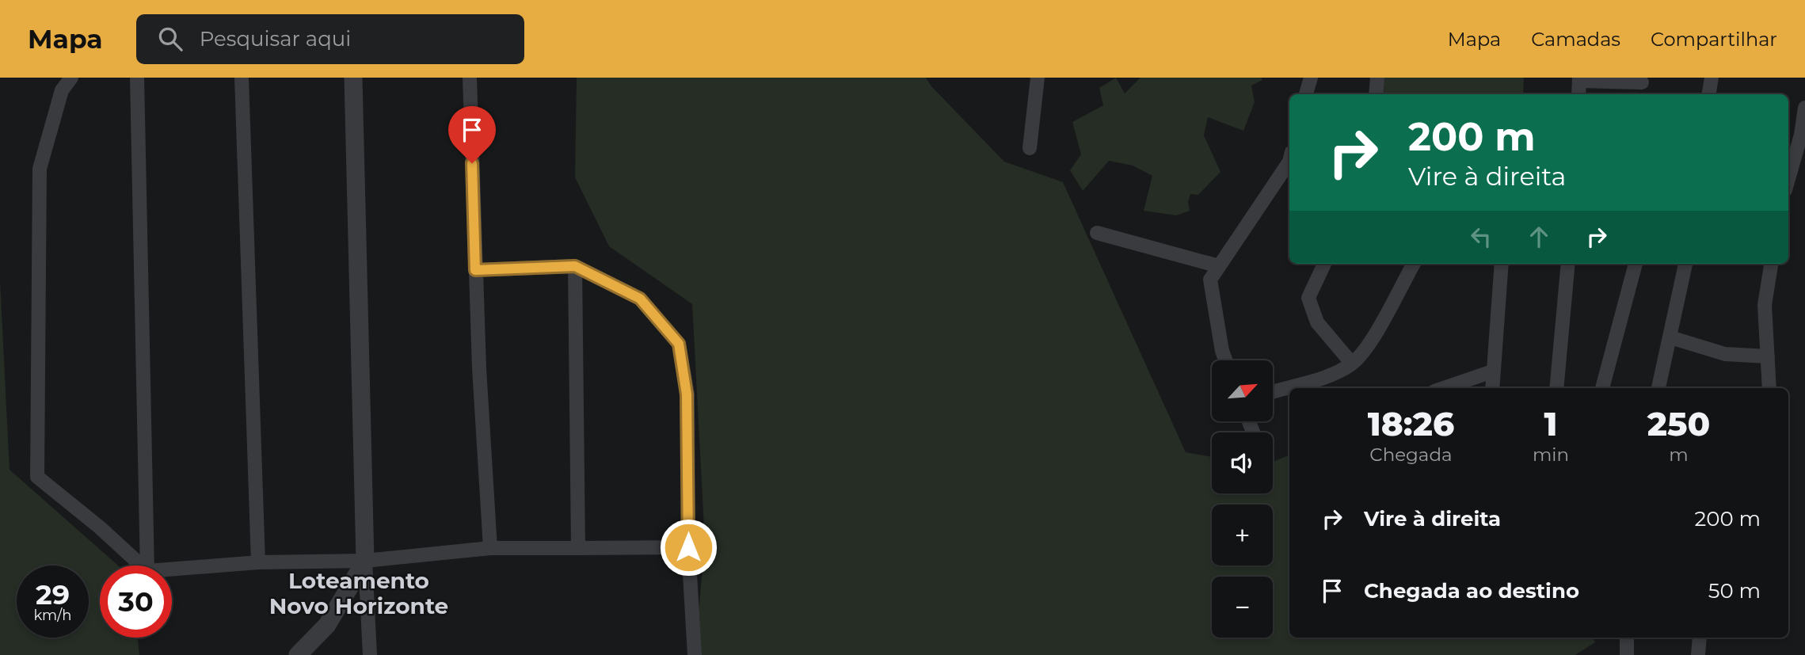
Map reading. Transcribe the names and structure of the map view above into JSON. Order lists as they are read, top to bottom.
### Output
{
  "districts": ["Loteamento Novo Horizonte"],
  "north": "top right",
  "page": {
    "header": "Mapa",
    "search": "Pesquisar aqui",
    "nav": ["Mapa", "Camadas", "Compartilhar"],
    "turn": ["200 m", "Vire à direita"],
    "map_buttons": ["+", "−"],
    "eta": [
      "18:26",
      "Chegada",
      "1",
      "min",
      "250",
      "m"
    ],
    "list": [
      {
        "name": "Vire à direita",
        "value": "200 m"
      },
      {
        "name": "Chegada ao destino",
        "value": "50 m"
      }
    ],
    "speed": "29 km/h",
    "limit": "30"
  }
}
